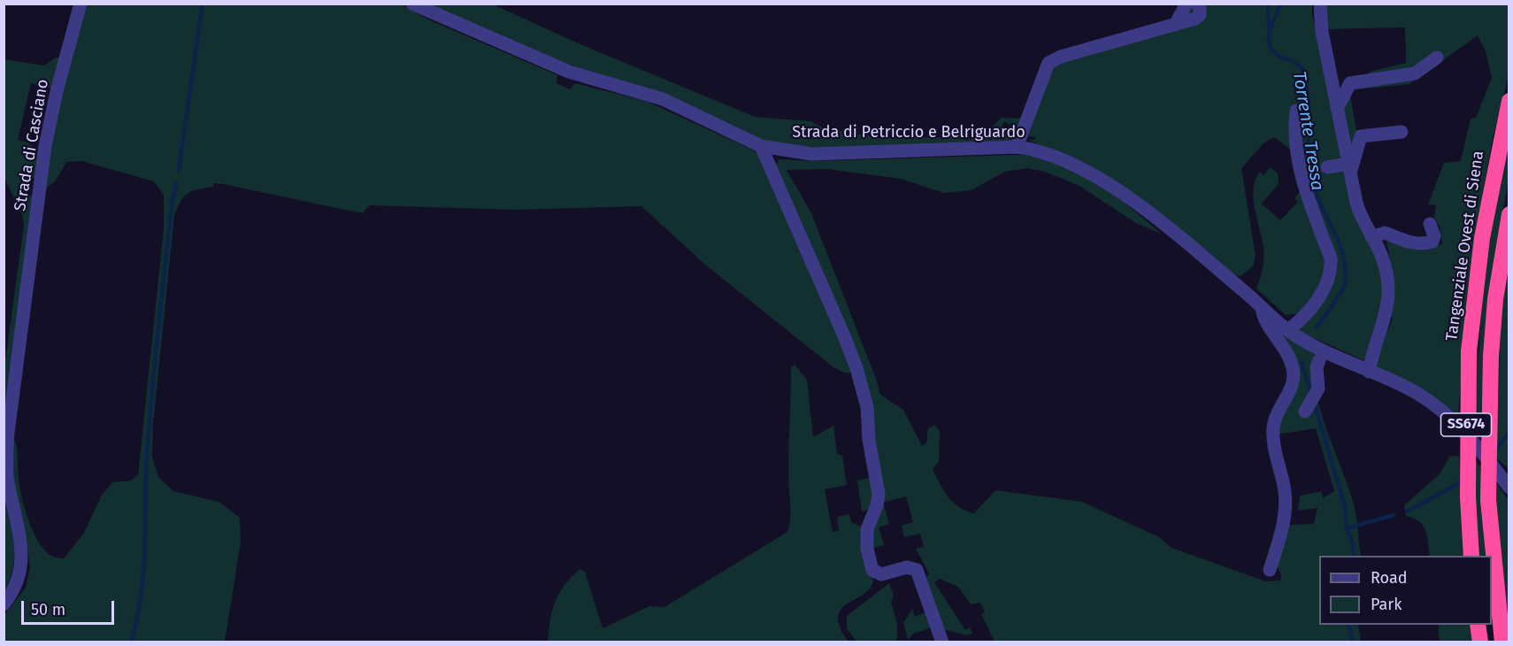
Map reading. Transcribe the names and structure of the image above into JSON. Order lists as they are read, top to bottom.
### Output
{
  "streets": {
    "highway": ["Tangenziale Ovest di Siena", "SS674"],
    "street": ["Strada di Petriccio e Belriguardo", "Strada di Casciano"]
  },
  "water": ["Torrente Tressa"],
  "legend": ["Road", "Park"],
  "scale_bar": "50 m"
}
